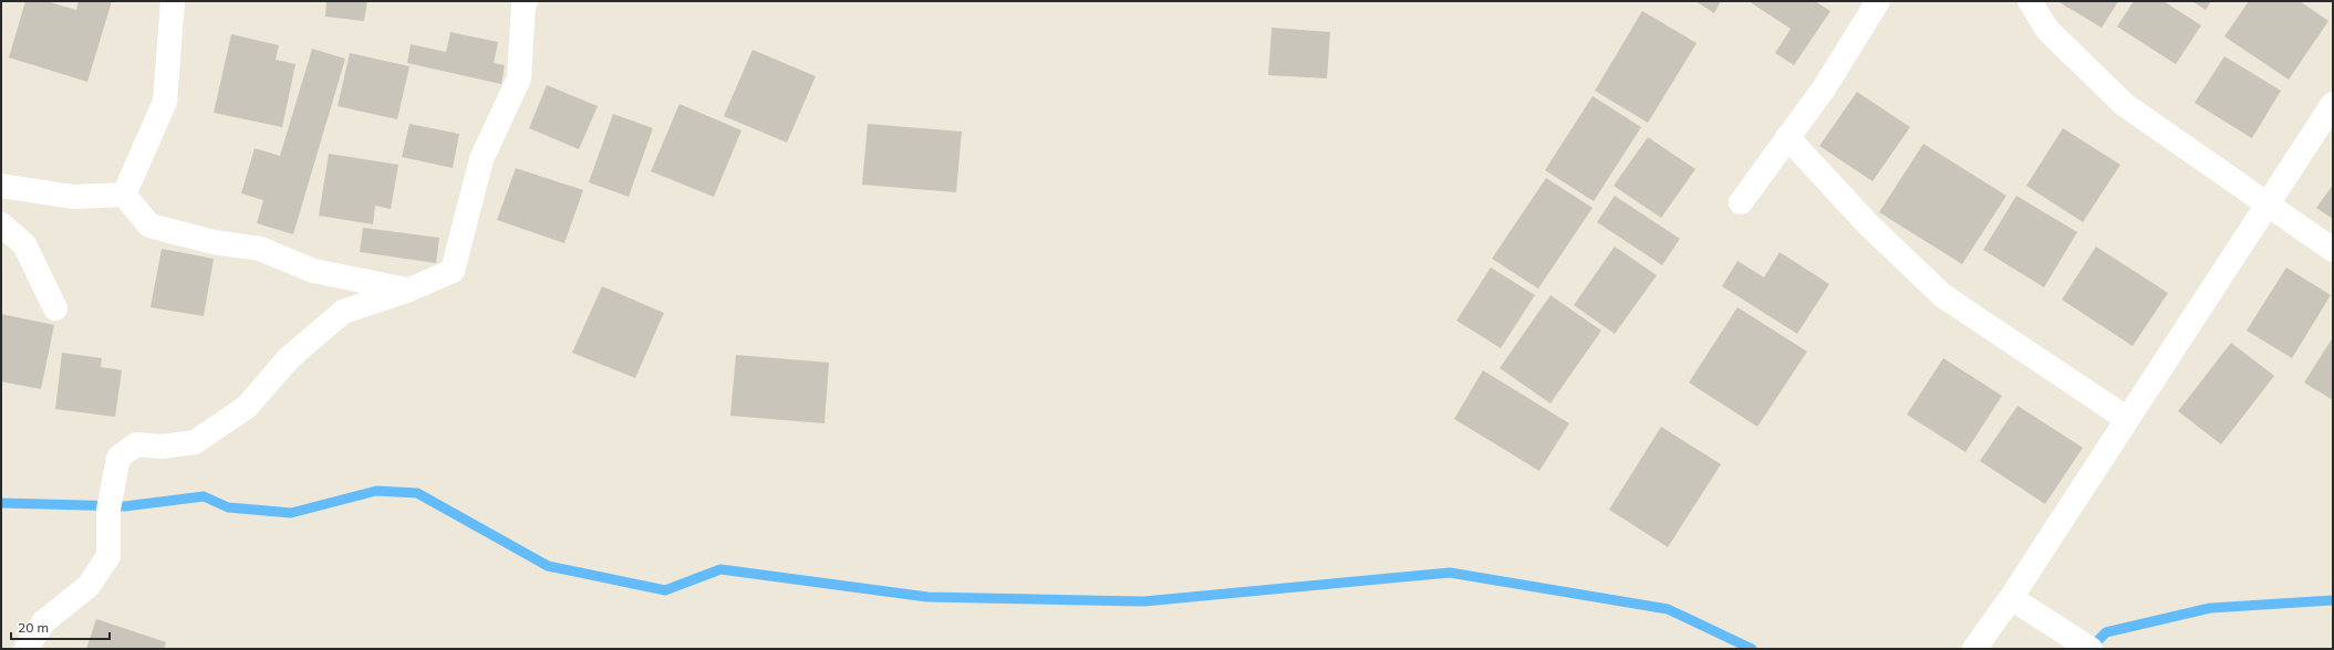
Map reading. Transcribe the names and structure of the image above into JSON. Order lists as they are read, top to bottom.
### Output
{
  "scale_bar": "20 m"
}
